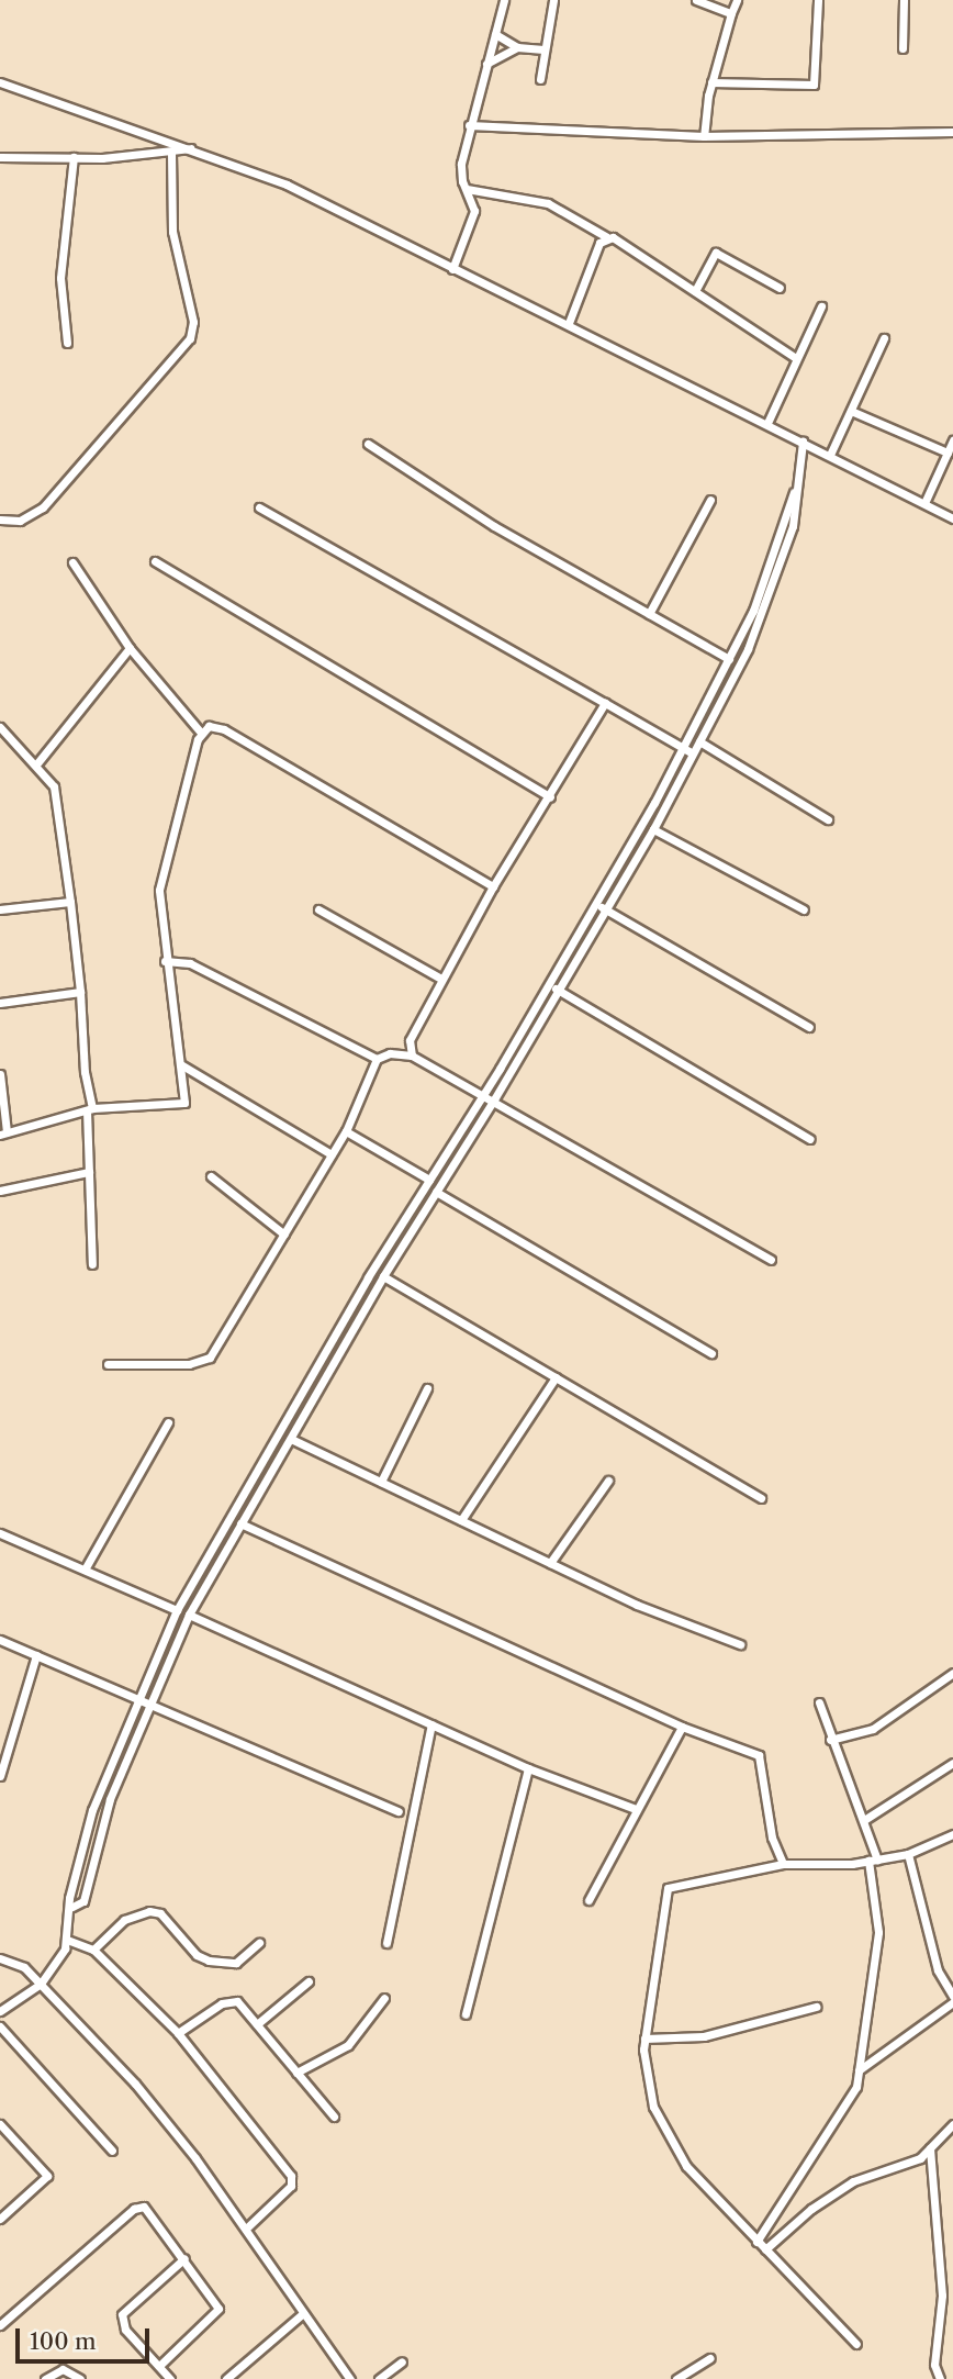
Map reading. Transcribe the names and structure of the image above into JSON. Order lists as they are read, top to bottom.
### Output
{
  "scale_bar": "100 m"
}
